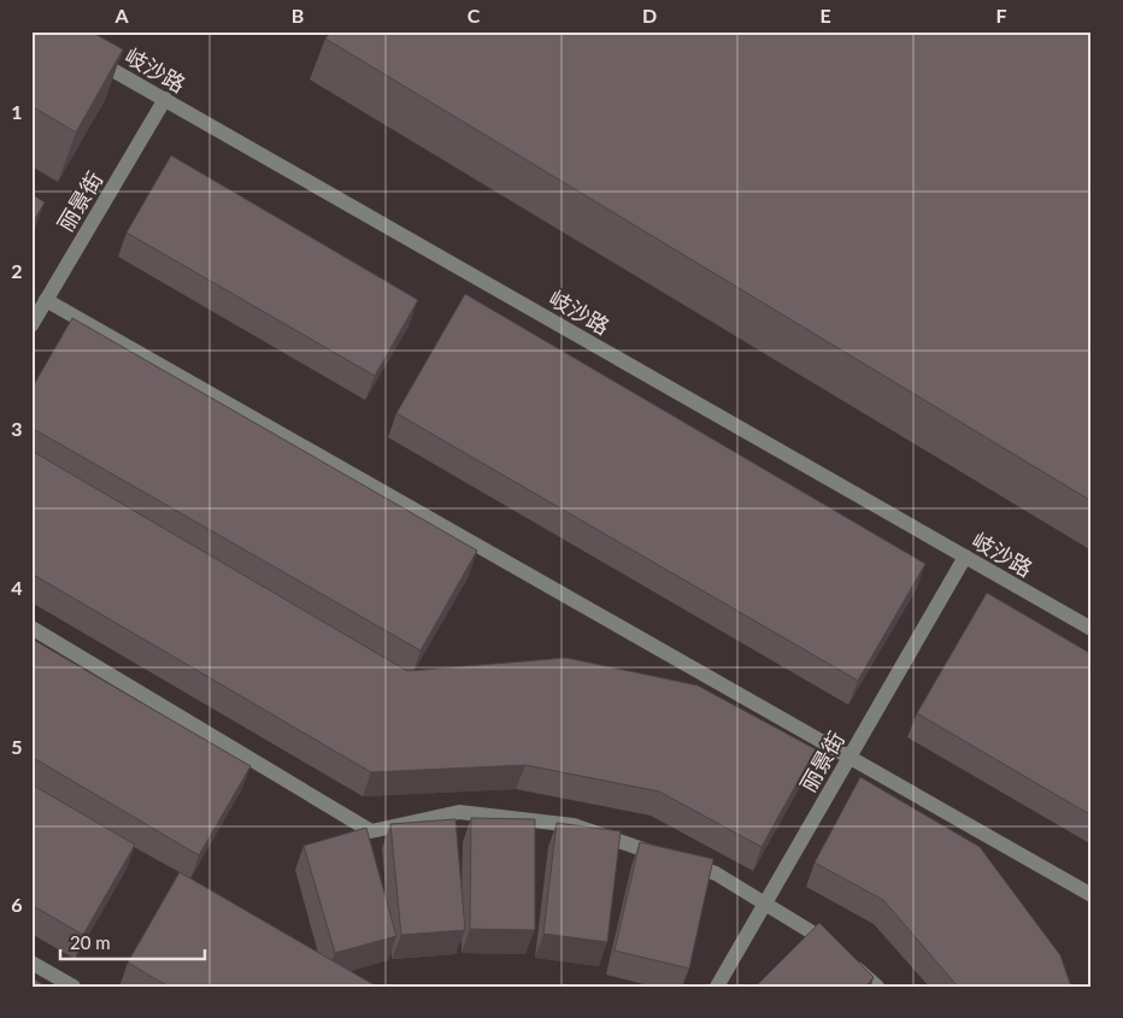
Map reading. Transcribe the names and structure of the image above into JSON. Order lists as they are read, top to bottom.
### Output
{
  "streets": {
    "street": ["岐沙路", "丽景街"]
  },
  "crossings": [
    ["岐沙路", "丽景街"]
  ],
  "scale_bar": "20 m",
  "grid": {
    "columns": [
      "A",
      "B",
      "C",
      "D",
      "E",
      "F"
    ],
    "rows": [
      "1",
      "2",
      "3",
      "4",
      "5",
      "6"
    ]
  }
}
